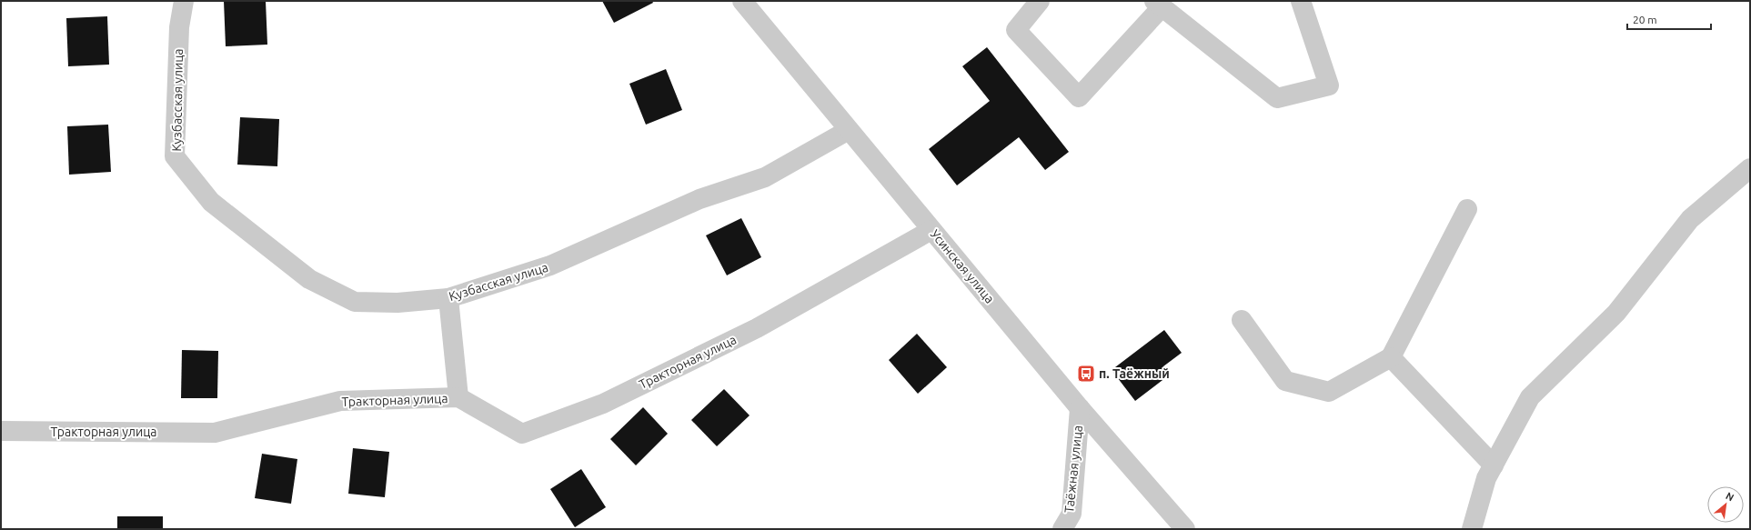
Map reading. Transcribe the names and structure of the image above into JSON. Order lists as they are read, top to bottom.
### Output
{
  "streets": {
    "street": [
      "Кузбасская улица",
      "Усинская улица",
      "Тракторная улица",
      "Таёжная улица"
    ]
  },
  "crossings": [
    ["Кузбасская улица", "Усинская улица"],
    ["Усинская улица", "Тракторная улица"],
    ["Усинская улица", "Таёжная улица"]
  ],
  "places": {
    "bus stop": ["п. Таёжный"]
  },
  "scale_bar": "20 m",
  "north": "top right"
}
